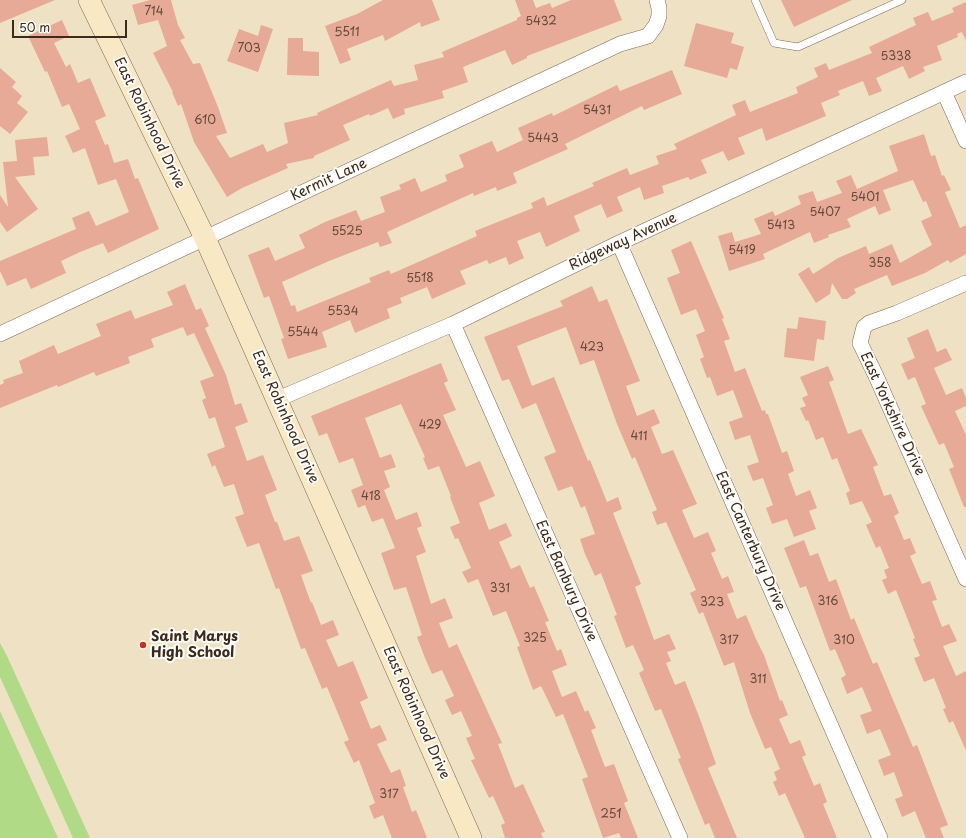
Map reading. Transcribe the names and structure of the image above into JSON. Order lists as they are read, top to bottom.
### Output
{
  "streets": {
    "street": [
      "East Robinhood Drive",
      "Kermit Lane",
      "Ridgeway Avenue",
      "East Yorkshire Drive",
      "East Canterbury Drive",
      "East Banbury Drive"
    ]
  },
  "crossings": [
    ["East Robinhood Drive", "Kermit Lane"],
    ["East Robinhood Drive", "Ridgeway Avenue"],
    ["Ridgeway Avenue", "East Canterbury Drive"],
    ["Ridgeway Avenue", "East Banbury Drive"]
  ],
  "places": ["Saint Marys High School"],
  "house_numbers": [
    "714",
    "5432",
    "5511",
    "703",
    "5338",
    "5431",
    "610",
    "5443",
    "5401",
    "5407",
    "5413",
    "5525",
    "5419",
    "358",
    "5518",
    "5534",
    "5544",
    "423",
    "429",
    "411",
    "418",
    "331",
    "316",
    "323",
    "325",
    "317",
    "310",
    "311",
    "317",
    "251"
  ],
  "scale_bar": "50 m"
}
